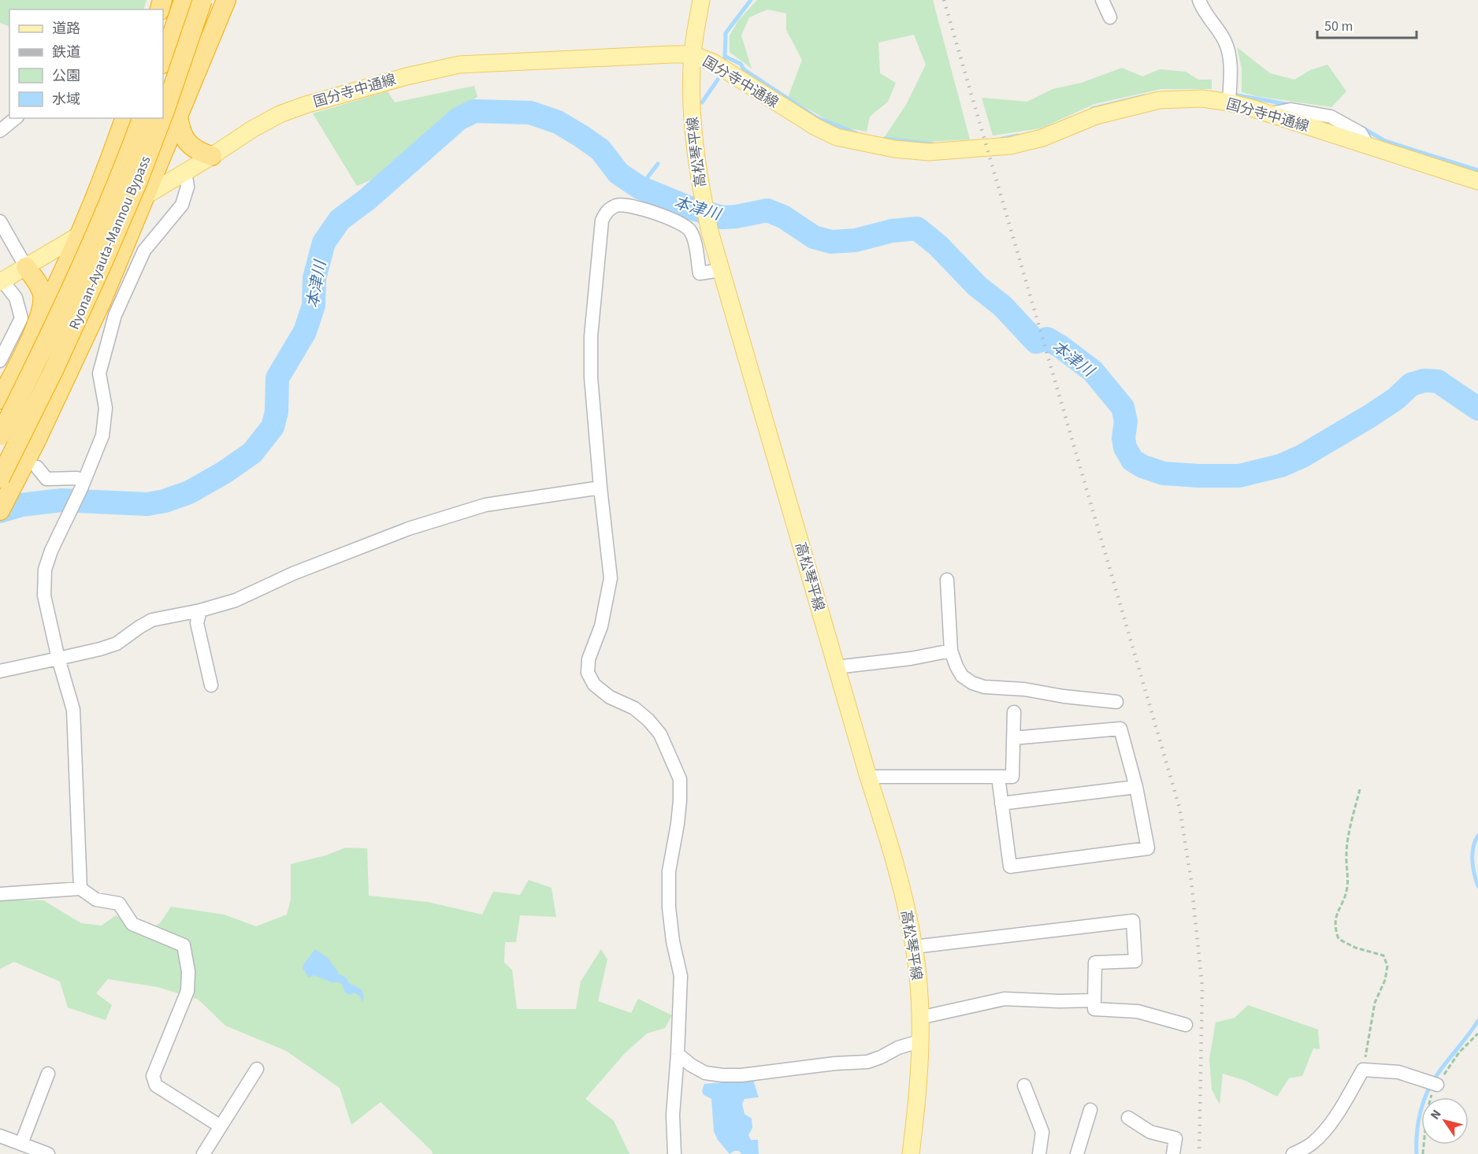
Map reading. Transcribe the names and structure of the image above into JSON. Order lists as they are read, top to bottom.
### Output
{
  "streets": {
    "highway": ["Ryonan-Ayauta-Mannou Bypass"],
    "main road": ["国分寺中通線", "高松琴平線"]
  },
  "crossings": [
    ["国分寺中通線", "高松琴平線"]
  ],
  "water": ["本津川"],
  "legend": [
    "道路",
    "鉄道",
    "公園",
    "水域"
  ],
  "scale_bar": "50 m",
  "north": "top left"
}
